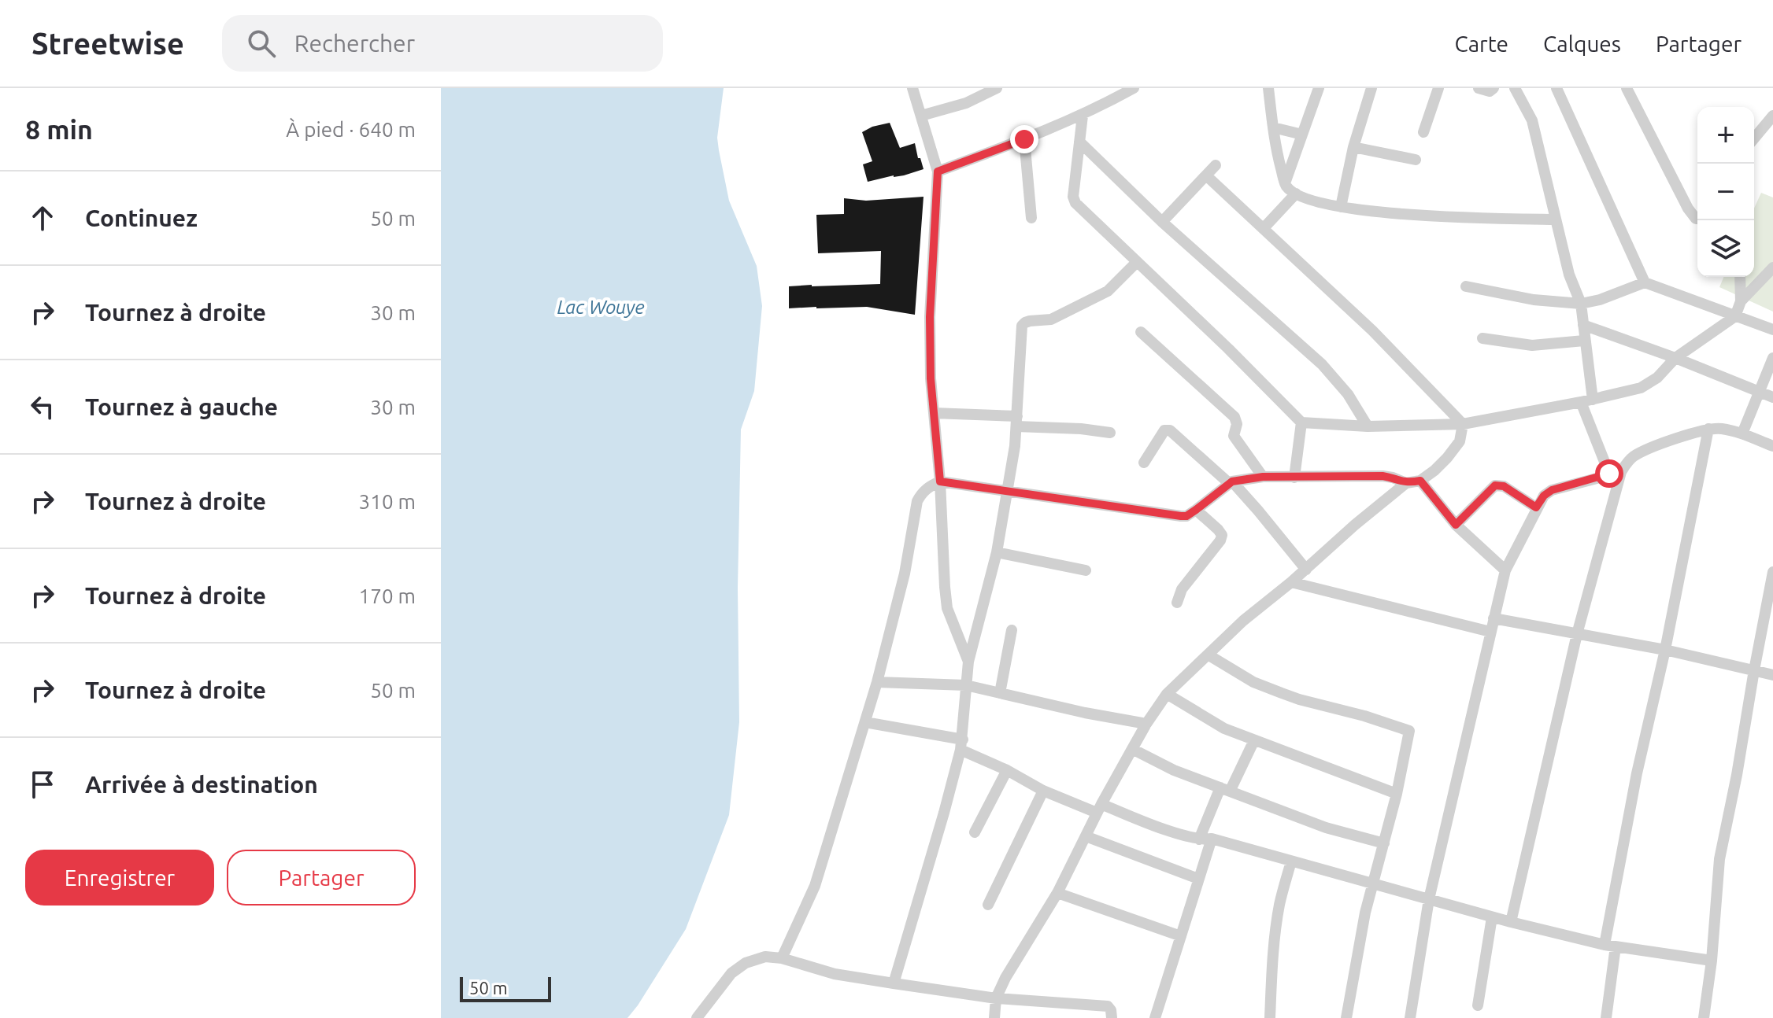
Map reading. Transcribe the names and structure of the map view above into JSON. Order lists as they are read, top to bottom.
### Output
{
  "water": ["Lac Wouye"],
  "scale_bar": "50 m",
  "page": {
    "header": "Streetwise",
    "search": "Rechercher",
    "nav": ["Carte", "Calques", "Partager"],
    "heading": ["8 min", "À pied · 640 m"],
    "map_buttons": ["+", "−"],
    "list": [
      ["Continuez", "50 m"],
      ["Tournez à droite", "30 m"],
      ["Tournez à gauche", "30 m"],
      ["Tournez à droite", "310 m"],
      ["Tournez à droite", "170 m"],
      ["Tournez à droite", "50 m"],
      "Arrivée à destination"
    ],
    "buttons": ["Enregistrer", "Partager"],
    "scale": "50 m"
  }
}
